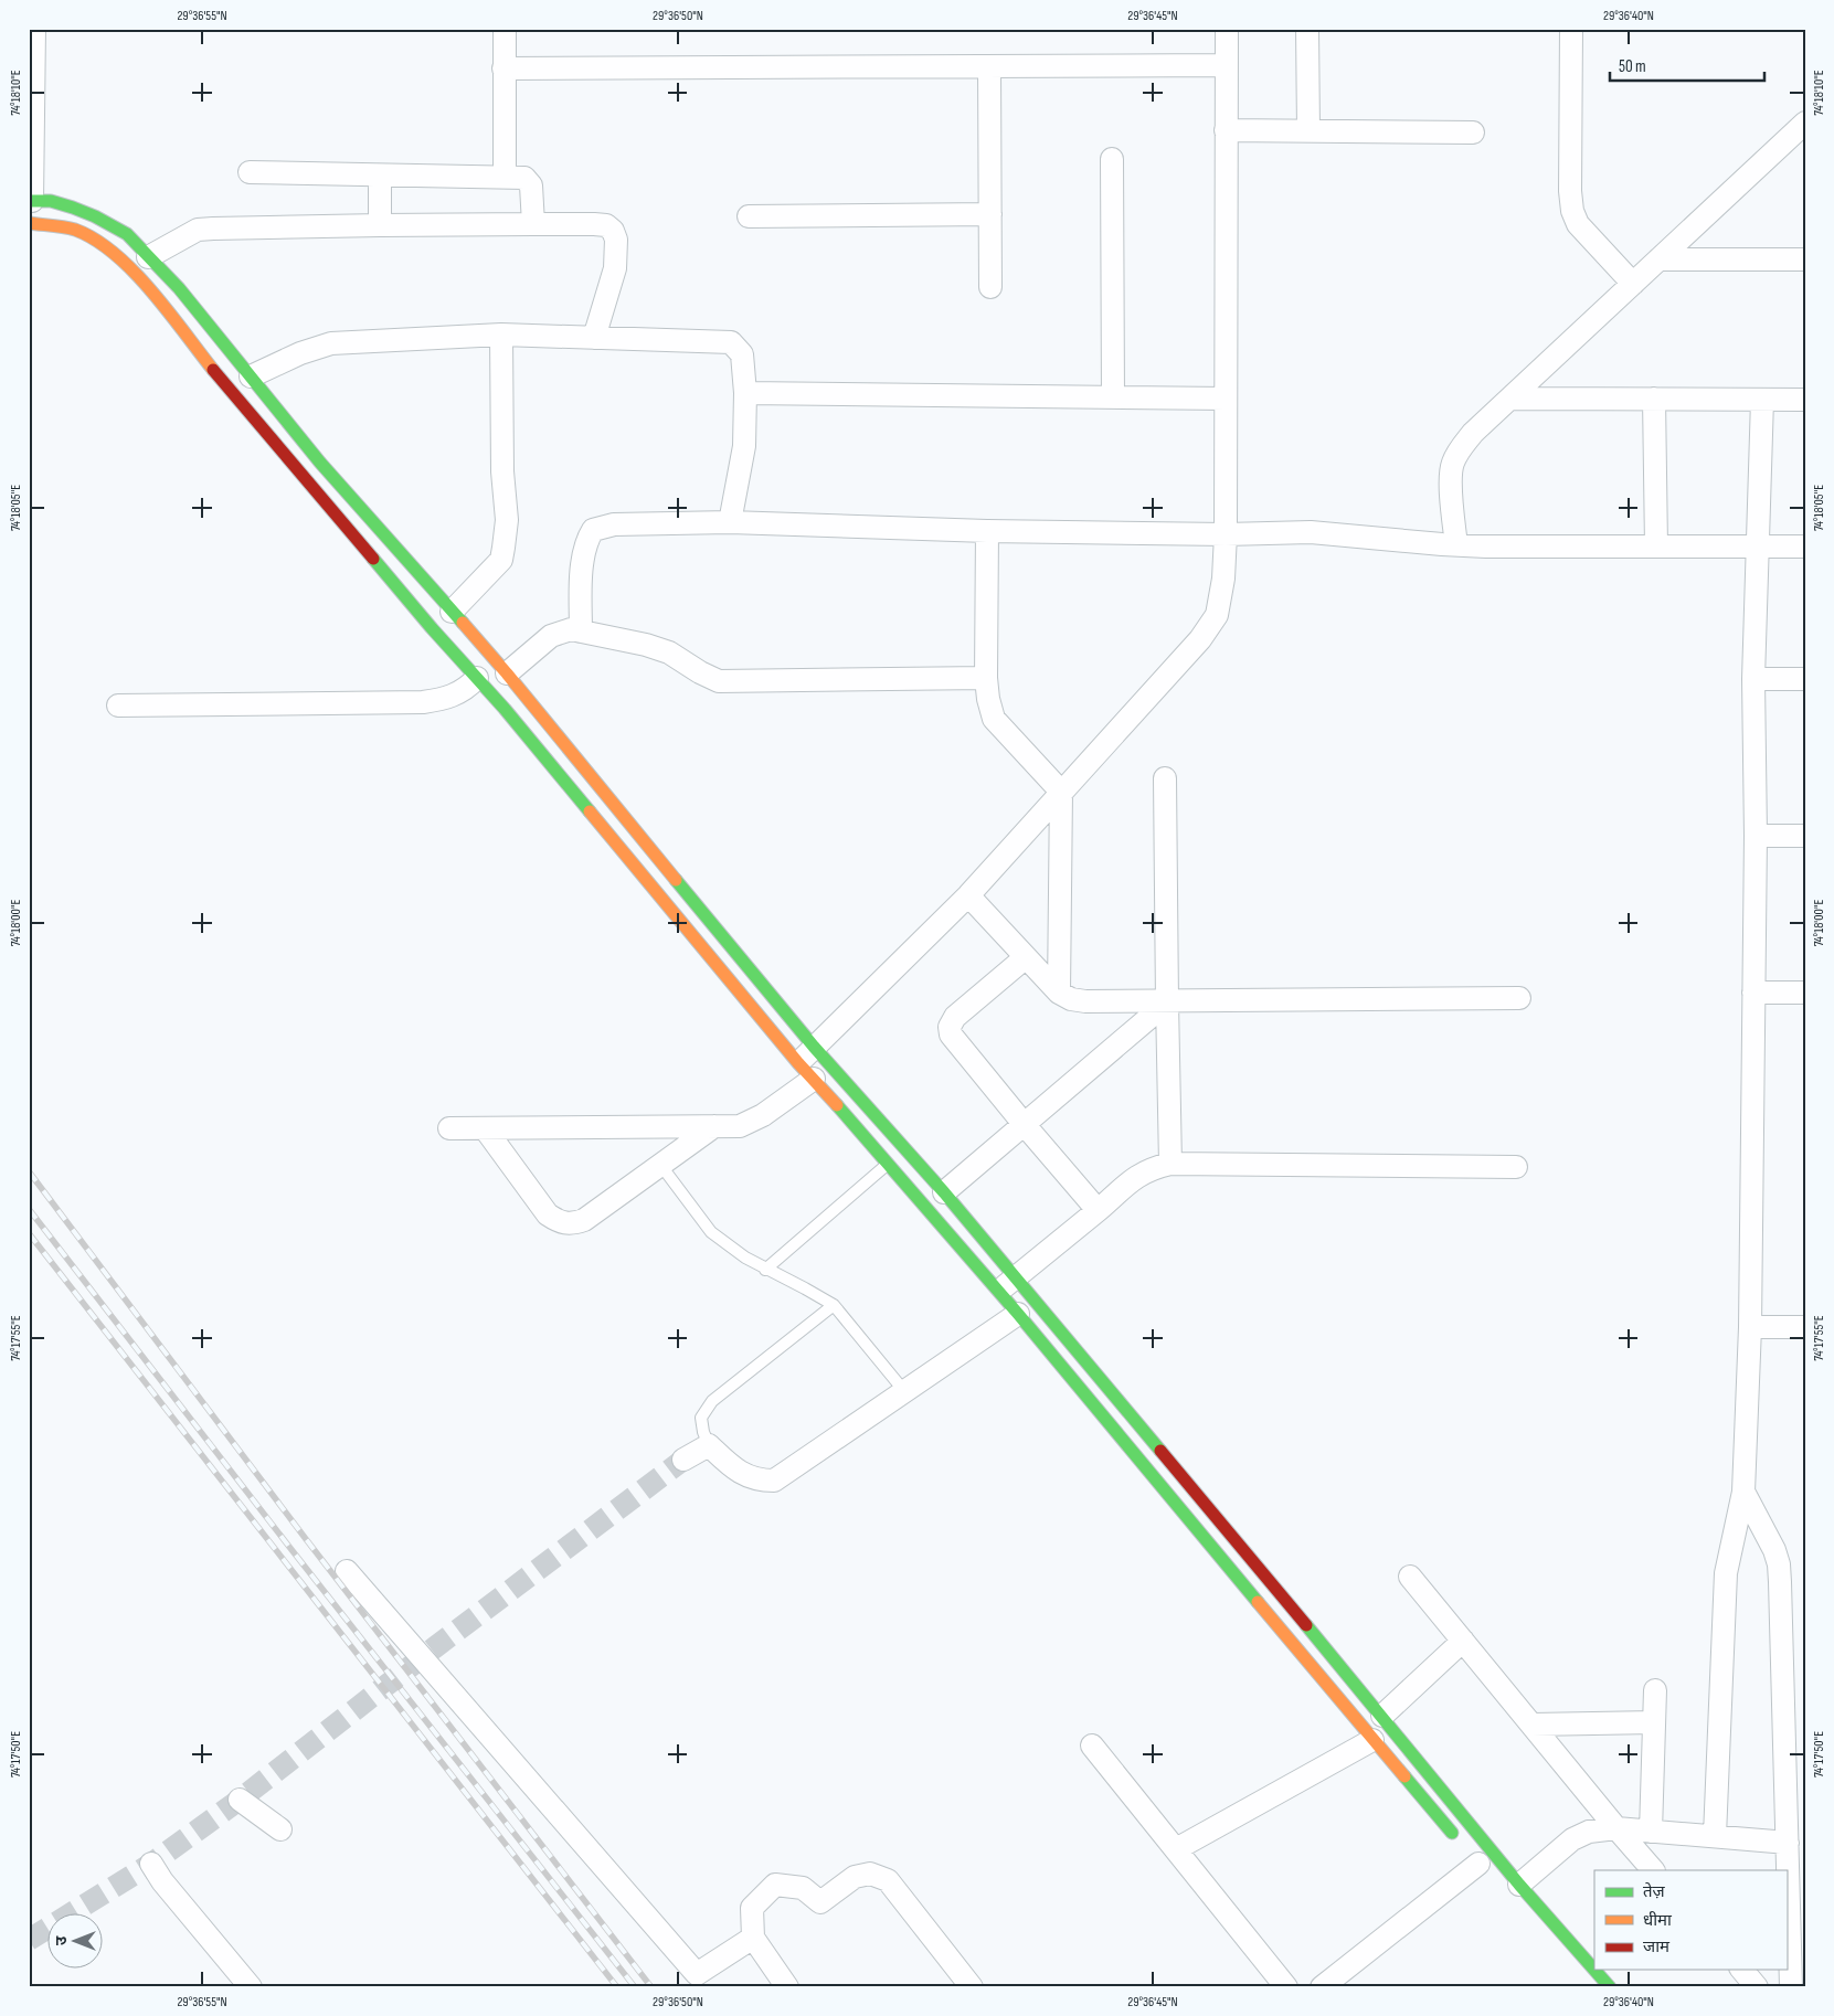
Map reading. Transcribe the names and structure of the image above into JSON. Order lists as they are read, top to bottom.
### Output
{
  "legend": ["तेज़", "धीमा", "जाम"],
  "scale_bar": "50 m",
  "north": "left",
  "coordinates": [
    "29°36'55\"N",
    "29°36'50\"N",
    "29°36'45\"N",
    "29°36'40\"N",
    "74°18'10\"E",
    "74°18'05\"E",
    "74°18'00\"E",
    "74°17'55\"E",
    "74°17'50\"E"
  ]
}
